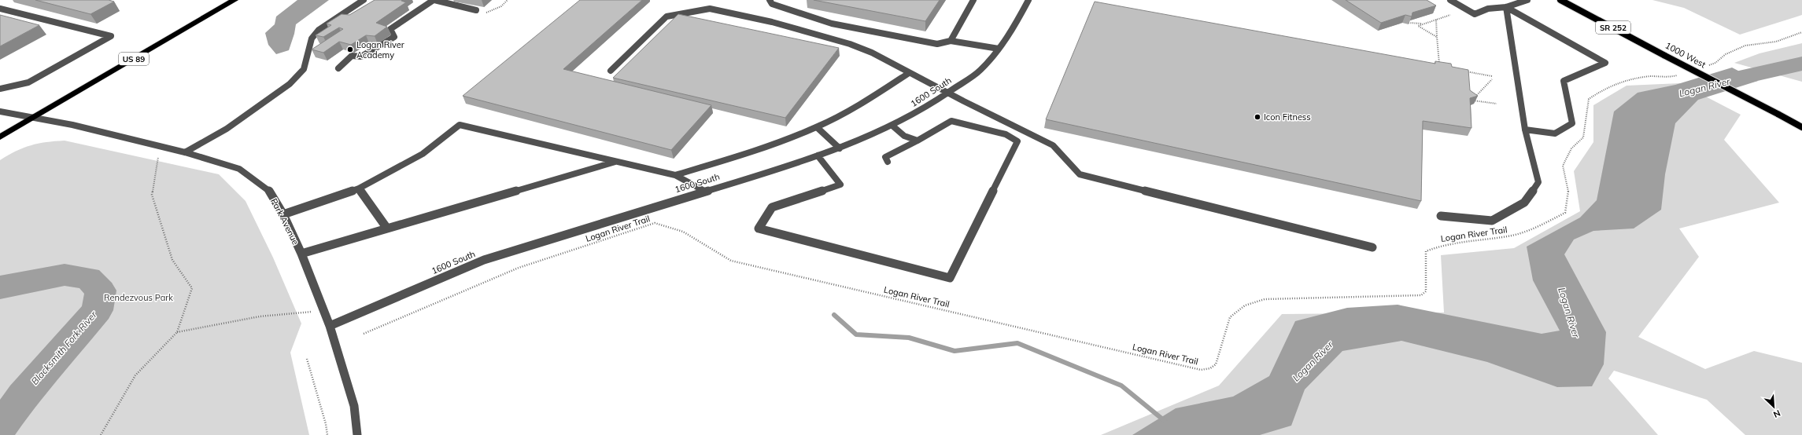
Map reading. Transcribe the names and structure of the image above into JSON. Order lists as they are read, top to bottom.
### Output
{
  "streets": {
    "highway": ["US 89"],
    "main road": ["SR 252", "1000 West"],
    "street": ["1600 South", "Park Avenue"],
    "path": ["Logan River Trail"]
  },
  "crossings": [
    ["US 89", "Park Avenue"],
    ["1600 South", "Park Avenue"]
  ],
  "water": ["Logan River", "Blacksmith Fork River"],
  "parks": ["Rendezvous Park"],
  "places": ["Logan River Academy", "Icon Fitness"],
  "north": "bottom right"
}
